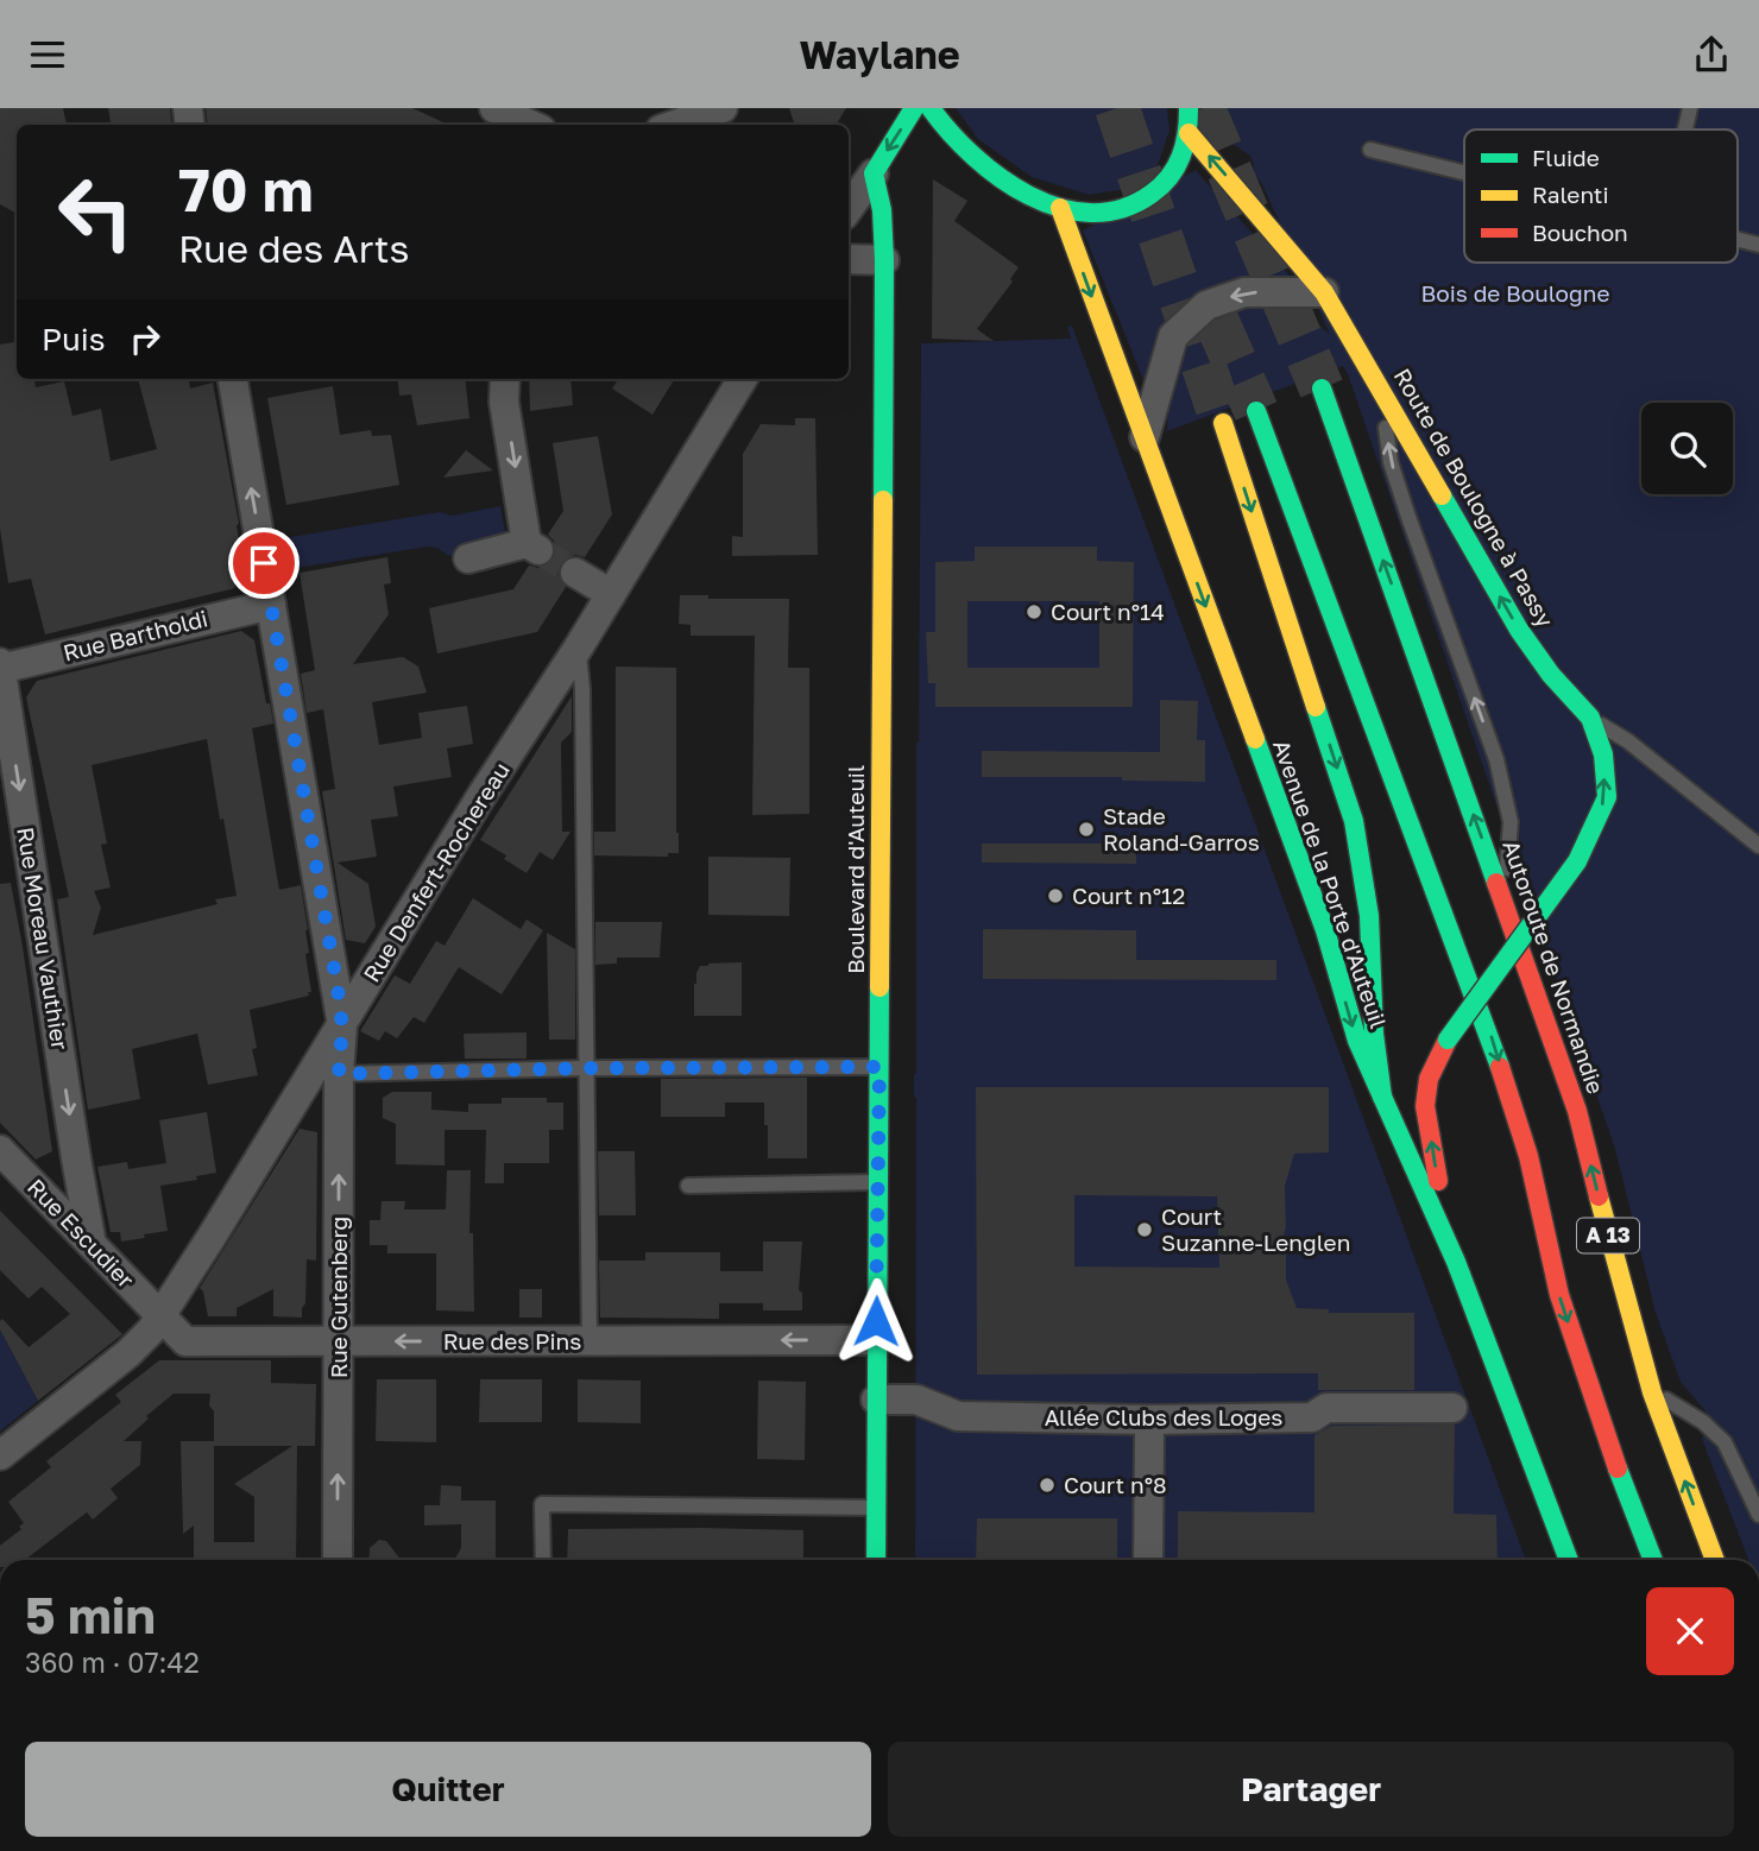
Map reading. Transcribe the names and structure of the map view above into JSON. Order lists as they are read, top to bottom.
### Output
{
  "streets": {
    "main road": [
      "Route de Boulogne à Passy",
      "Boulevard d'Auteuil",
      "Avenue de la Porte d'Auteuil",
      "Autoroute de Normandie",
      "A 13"
    ],
    "street": [
      "Rue Bartholdi",
      "Rue Denfert-Rochereau",
      "Rue Moreau Vauthier",
      "Rue Escudier",
      "Rue Gutenberg",
      "Rue des Pins",
      "Allée Clubs des Loges"
    ]
  },
  "crossings": [
    ["Rue Bartholdi", "Rue Moreau Vauthier"],
    ["Boulevard d'Auteuil", "Rue des Pins"],
    ["Boulevard d'Auteuil", "Allée Clubs des Loges"],
    ["Rue Denfert-Rochereau", "Rue Escudier"],
    ["Rue Denfert-Rochereau", "Rue Gutenberg"],
    ["Rue Denfert-Rochereau", "Rue des Pins"],
    ["Rue Moreau Vauthier", "Rue Escudier"],
    ["Rue Escudier", "Rue des Pins"],
    ["Rue Gutenberg", "Rue des Pins"]
  ],
  "one_way": ["Rue Moreau Vauthier", "Rue Gutenberg", "Rue des Pins"],
  "parks": ["Bois de Boulogne"],
  "places": [
    "Court n°14",
    "Stade Roland-Garros",
    "Court n°12",
    "Court Suzanne-Lenglen",
    "Court n°8"
  ],
  "legend": ["Fluide", "Ralenti", "Bouchon"],
  "page": {
    "header": "Waylane",
    "turn": ["70 m", "Rue des Arts"],
    "then": "Puis",
    "heading": ["5 min", "360 m · 07:42"],
    "buttons": ["Quitter", "Partager"]
  }
}
